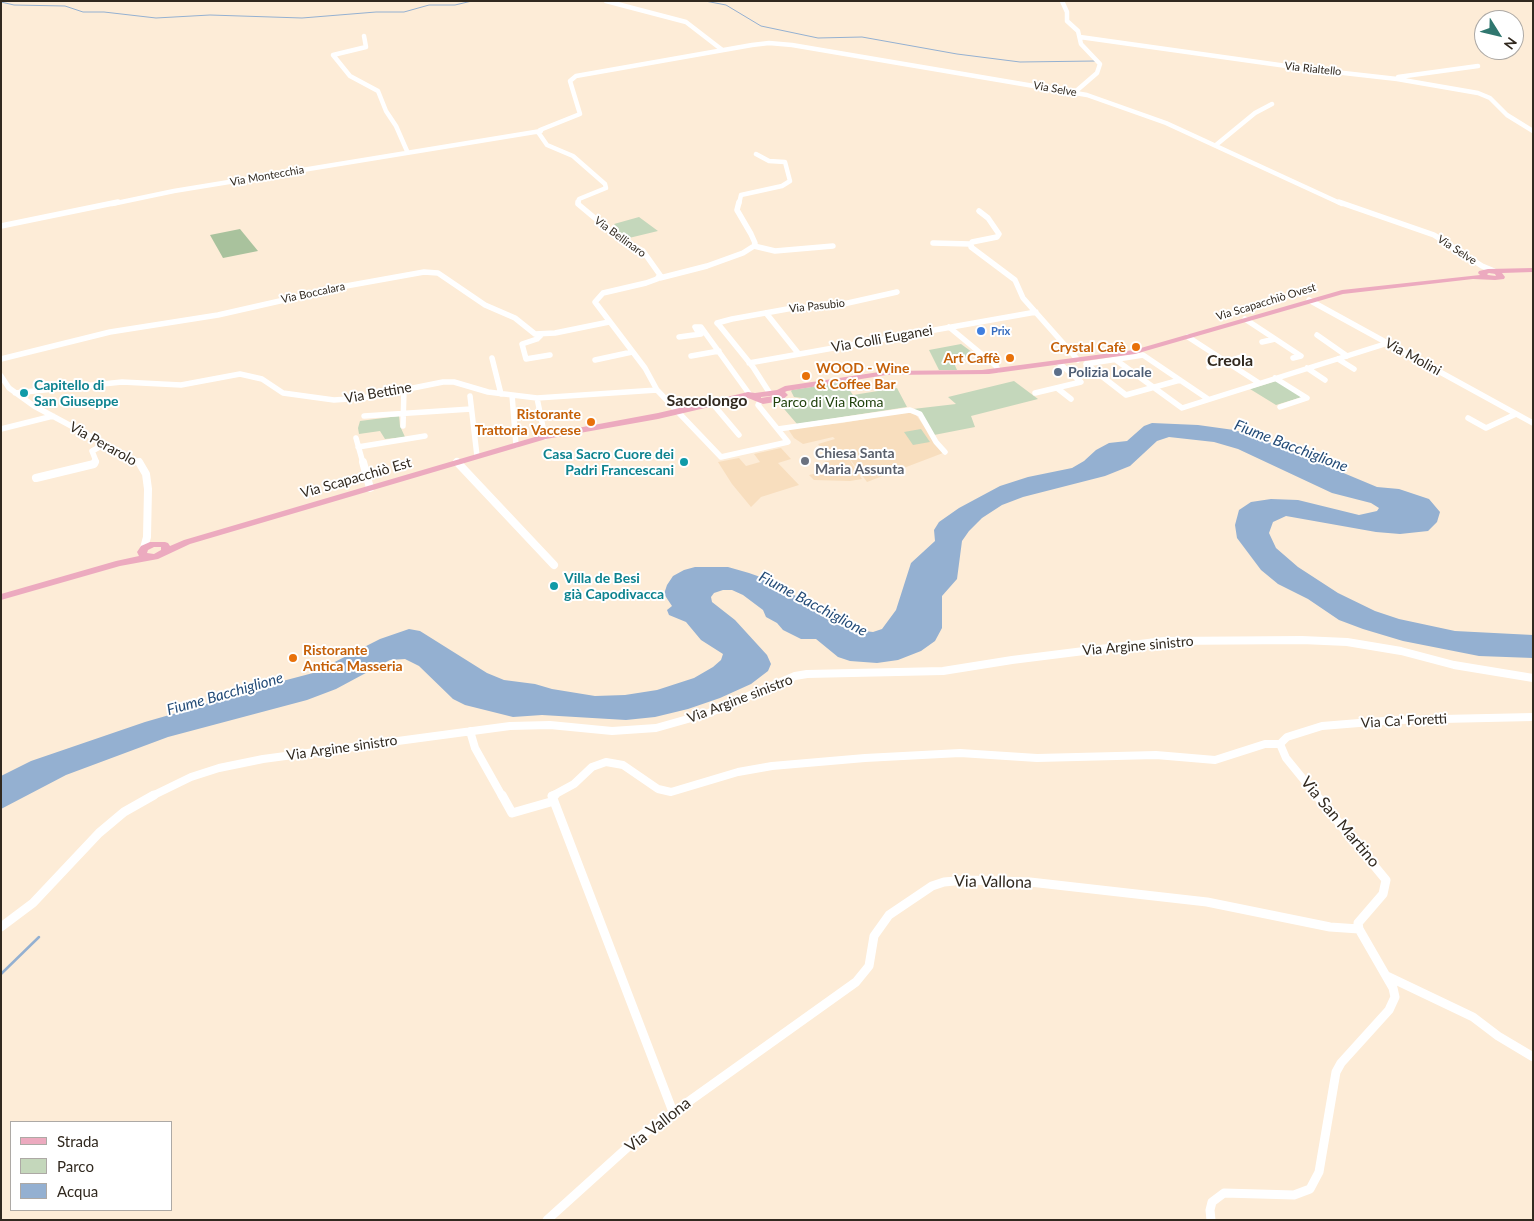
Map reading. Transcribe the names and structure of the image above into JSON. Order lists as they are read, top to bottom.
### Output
{
  "streets": {
    "main road": ["Via Scapacchiò Ovest", "Via Scapacchiò Est"],
    "street": [
      "Via Rialtello",
      "Via Selve",
      "Via Montecchia",
      "Via Bellinaro",
      "Via Boccalara",
      "Via Pasubio",
      "Via Colli Euganei",
      "Via Molini",
      "Via Bettine",
      "Via Perarolo",
      "Via Argine sinistro",
      "Via Ca' Foretti",
      "Via San Martino",
      "Via Vallona"
    ]
  },
  "crossings": [
    ["Via Selve", "Via Scapacchiò Ovest"],
    ["Via Montecchia", "Via Bellinaro"],
    ["Via Scapacchiò Ovest", "Via Molini"],
    ["Via Pasubio", "Via Colli Euganei"],
    ["Via Bettine", "Via Perarolo"],
    ["Via Perarolo", "Via Scapacchiò Est"],
    ["Via Ca' Foretti", "Via San Martino"],
    ["Via San Martino", "Via Vallona"]
  ],
  "districts": ["Creola", "Saccolongo"],
  "water": ["Fiume Bacchiglione"],
  "parks": ["Parco di Via Roma"],
  "places": [
    "Prix",
    "Crystal Cafè",
    "Art Caffè",
    "Polizia Locale",
    "WOOD - Wine & Coffee Bar",
    "Capitello di San Giuseppe",
    "Ristorante Trattoria Vaccese",
    "Chiesa Santa Maria Assunta",
    "Casa Sacro Cuore dei Padri Francescani",
    "Villa de Besi già Capodivacca",
    "Ristorante Antica Masseria"
  ],
  "legend": ["Strada", "Parco", "Acqua"],
  "north": "bottom right"
}
